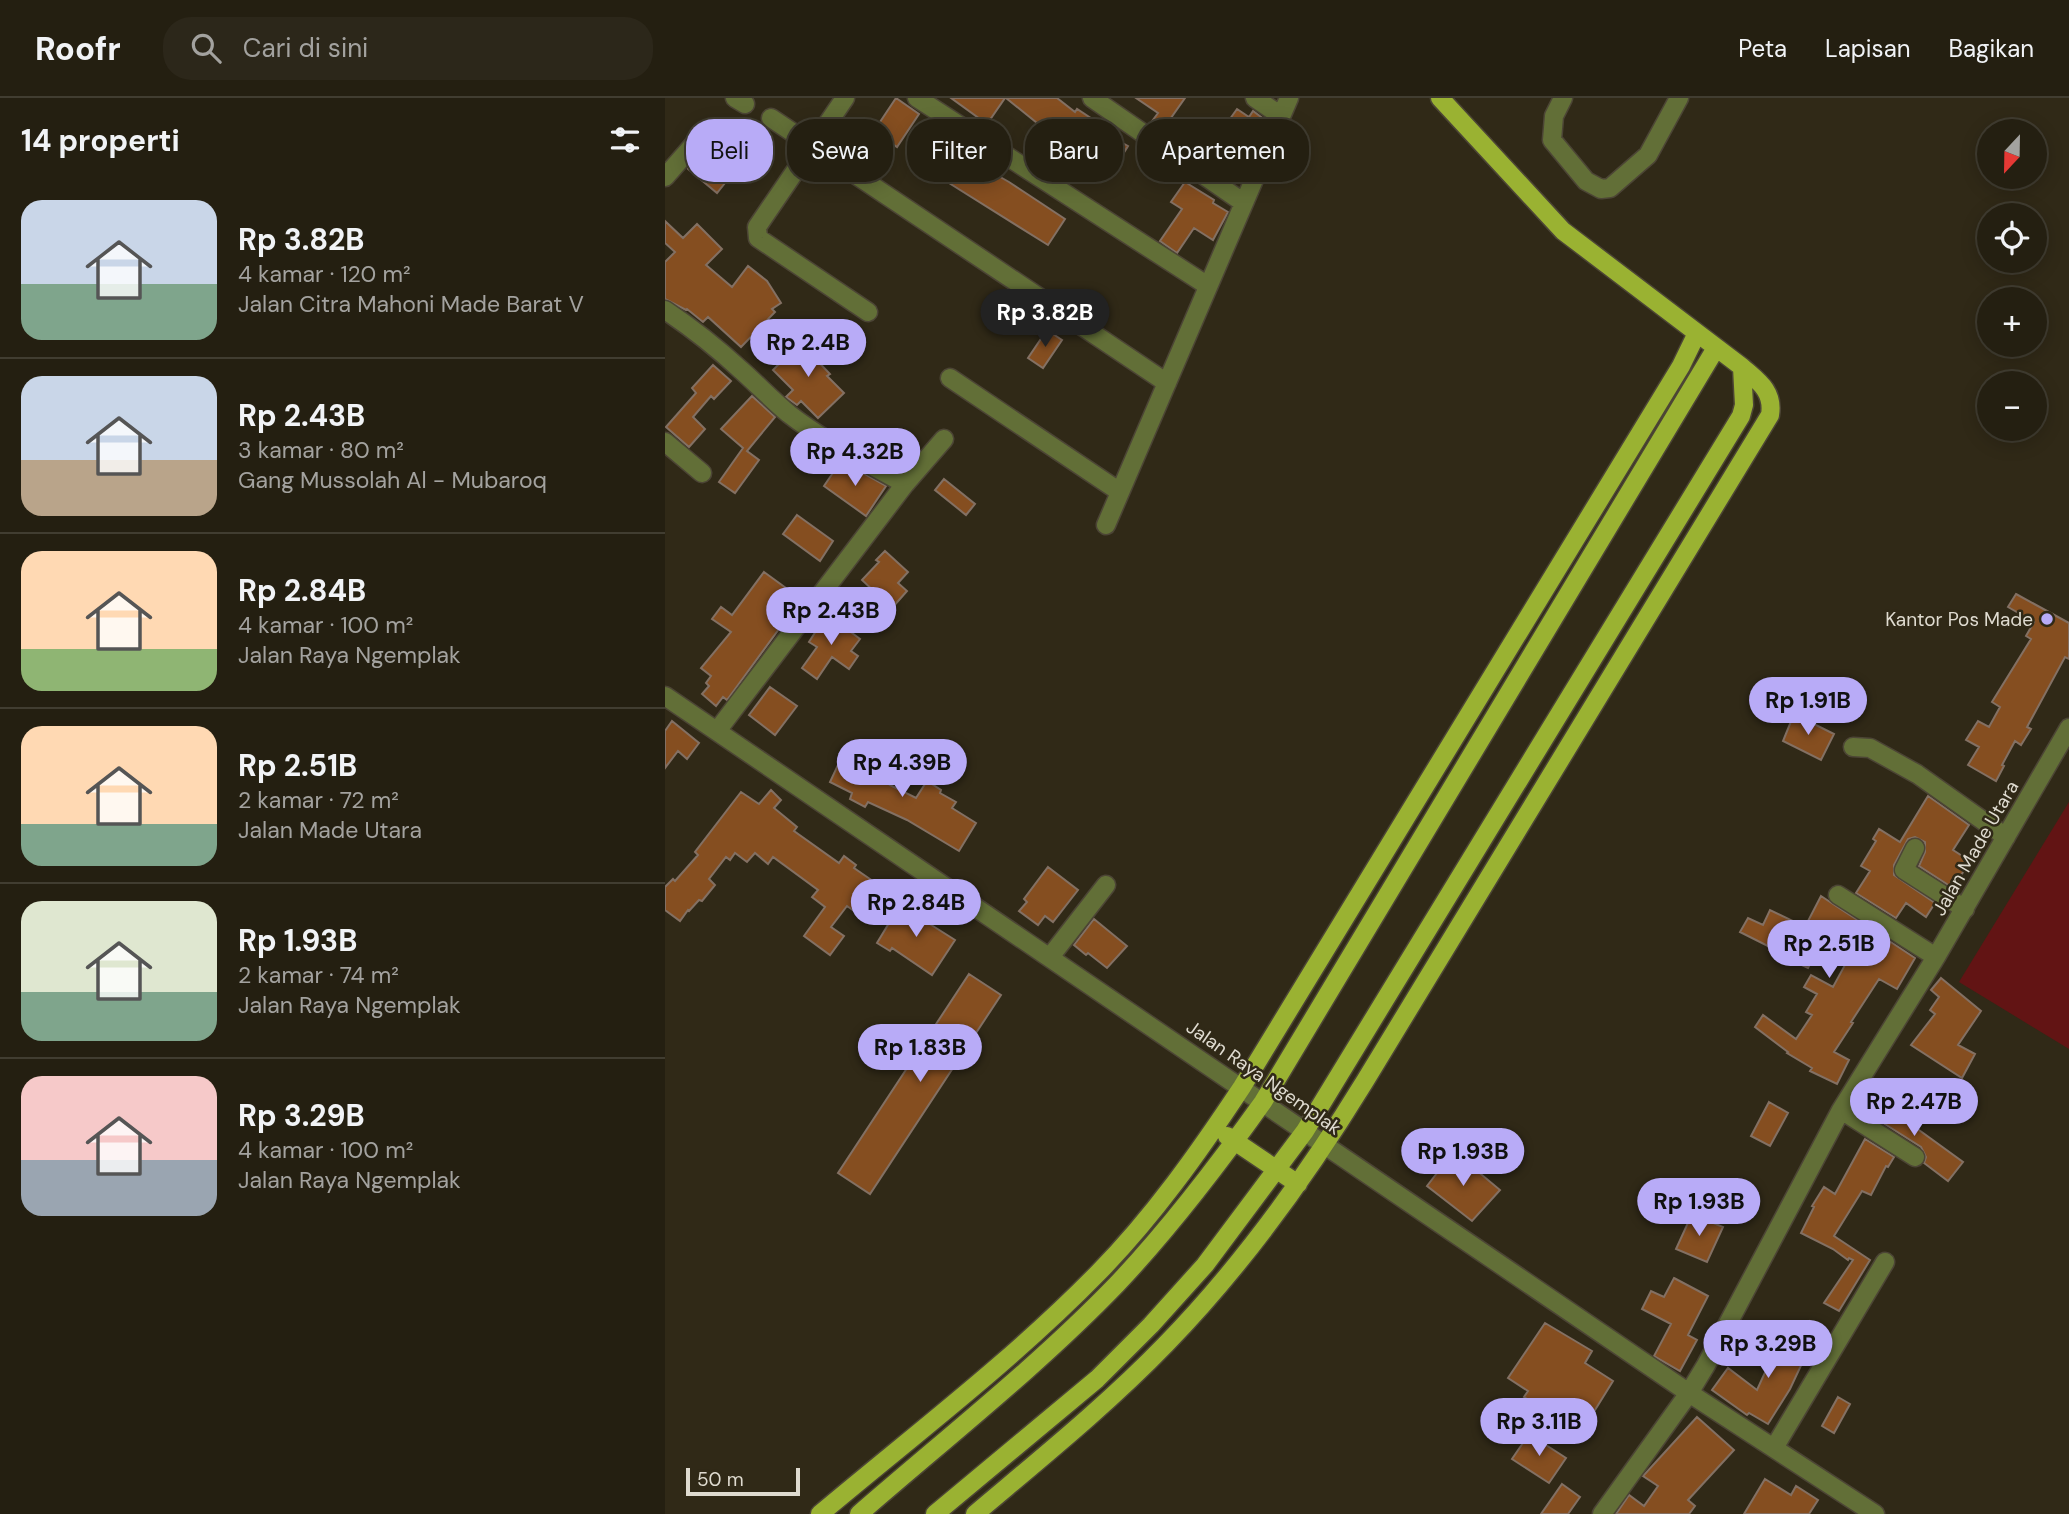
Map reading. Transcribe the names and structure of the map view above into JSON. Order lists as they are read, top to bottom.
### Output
{
  "streets": {
    "street": ["Jalan Made Utara", "Jalan Raya Ngemplak"]
  },
  "crossings": [
    ["Jalan Made Utara", "Jalan Raya Ngemplak"]
  ],
  "places": ["Kantor Pos Made"],
  "scale_bar": "50 m",
  "north": "bottom",
  "page": {
    "header": "Roofr",
    "search": "Cari di sini",
    "nav": ["Peta", "Lapisan", "Bagikan"],
    "heading": "14 properti",
    "map_buttons": ["+", "−"],
    "chip": [
      "Beli",
      "Sewa",
      "Filter",
      "Baru",
      "Apartemen"
    ],
    "list": [
      {
        "name": "Rp 3.82B",
        "note": "4 kamar · 120 m² · Jalan Citra Mahoni Made Barat V"
      },
      {
        "name": "Rp 2.43B",
        "note": "3 kamar · 80 m² · Gang Mussolah Al - Mubaroq"
      },
      {
        "name": "Rp 2.84B",
        "note": "4 kamar · 100 m² · Jalan Raya Ngemplak"
      },
      {
        "name": "Rp 2.51B",
        "note": "2 kamar · 72 m² · Jalan Made Utara"
      },
      {
        "name": "Rp 1.93B",
        "note": "2 kamar · 74 m² · Jalan Raya Ngemplak"
      },
      {
        "name": "Rp 3.29B",
        "note": "4 kamar · 100 m² · Jalan Raya Ngemplak"
      }
    ],
    "price": [
      "Rp 3.82B",
      "Rp 2.4B",
      "Rp 4.32B",
      "Rp 2.43B",
      "Rp 1.91B",
      "Rp 4.39B",
      "Rp 2.84B",
      "Rp 2.51B",
      "Rp 1.83B",
      "Rp 2.47B",
      "Rp 1.93B",
      "Rp 1.93B",
      "Rp 3.29B",
      "Rp 3.11B"
    ],
    "scale": "50 m"
  }
}
